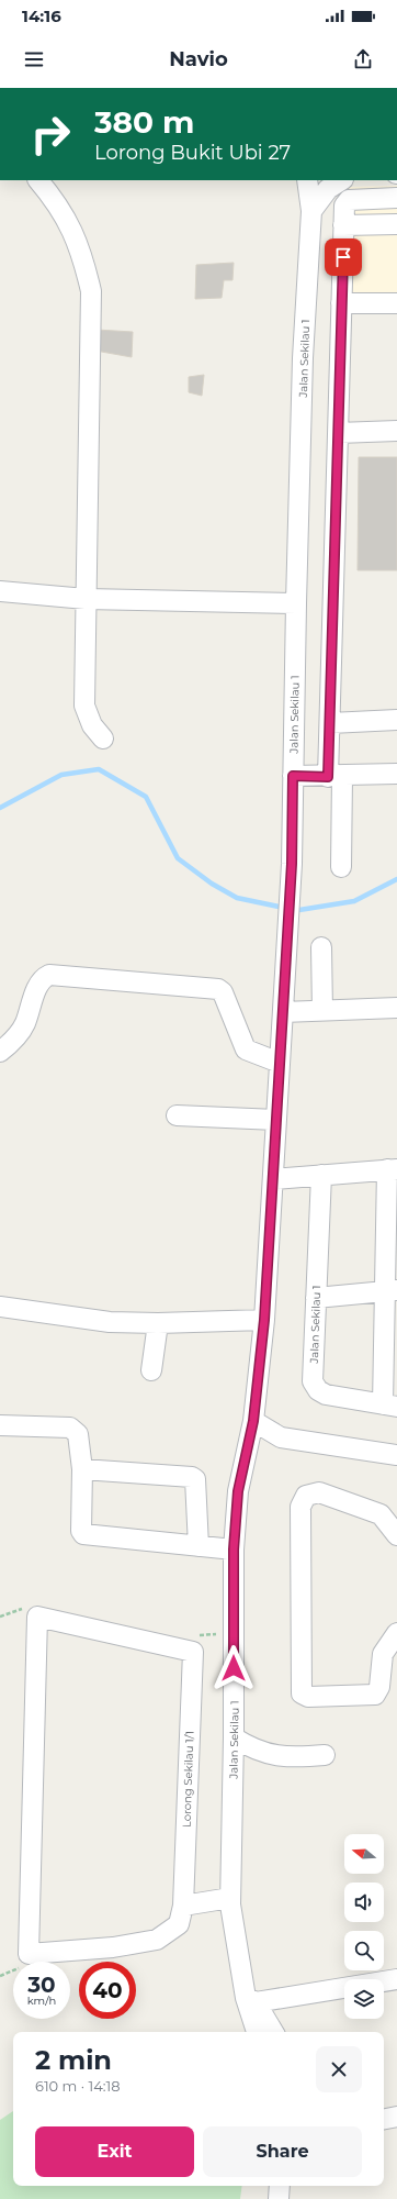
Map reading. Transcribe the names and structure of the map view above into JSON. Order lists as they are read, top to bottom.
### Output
{
  "streets": {
    "street": ["Jalan Sekilau 1", "Lorong Sekilau 1/1"]
  },
  "north": "left",
  "page": {
    "status": "14:16",
    "header": "Navio",
    "turn": ["380 m", "Lorong Bukit Ubi 27"],
    "speed": "30 km/h",
    "limit": "40",
    "heading": ["2 min", "610 m · 14:18"],
    "buttons": ["Exit", "Share"]
  }
}
